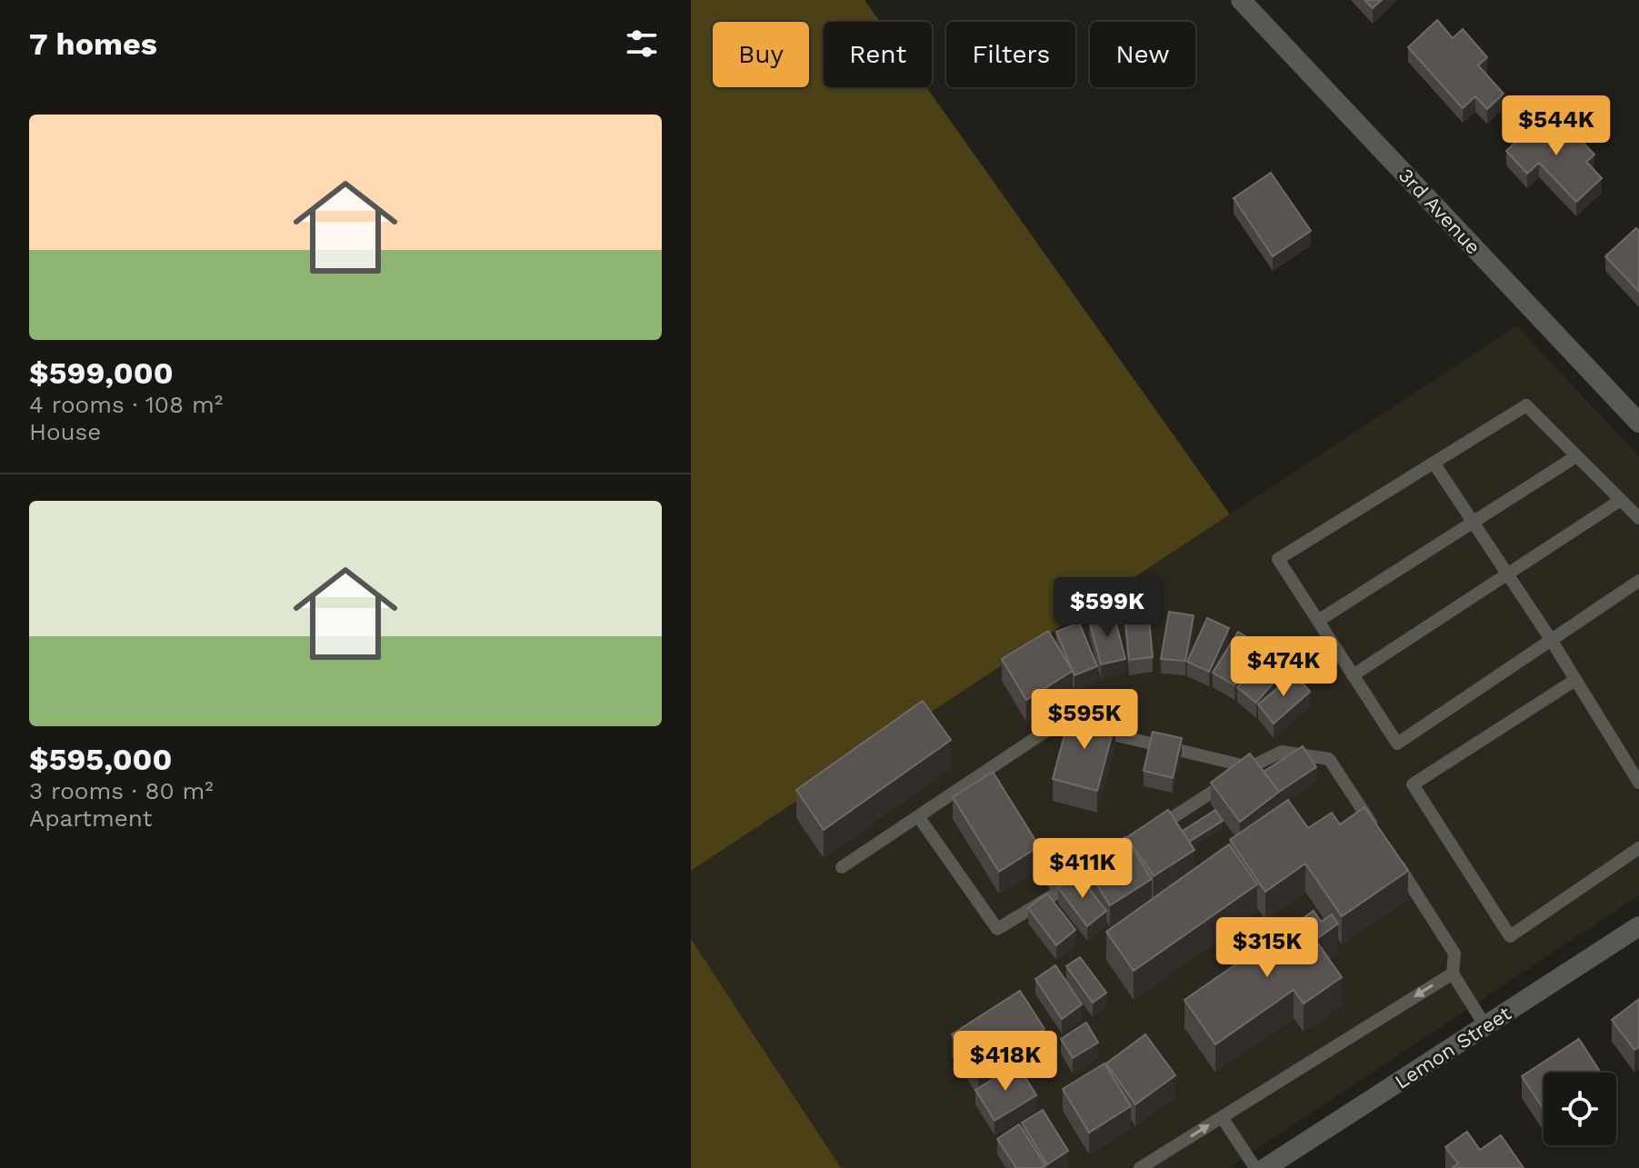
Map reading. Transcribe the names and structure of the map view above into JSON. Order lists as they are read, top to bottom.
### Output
{
  "streets": {
    "street": ["3rd Avenue", "Lemon Street"]
  },
  "page": {
    "heading": "7 homes",
    "chip": [
      "Buy",
      "Rent",
      "Filters",
      "New"
    ],
    "list": [
      {
        "name": "$599,000",
        "note": "4 rooms · 108 m² · House"
      },
      {
        "name": "$595,000",
        "note": "3 rooms · 80 m² · Apartment"
      }
    ],
    "price": [
      "$544K",
      "$599K",
      "$474K",
      "$595K",
      "$411K",
      "$315K",
      "$418K"
    ]
  }
}
